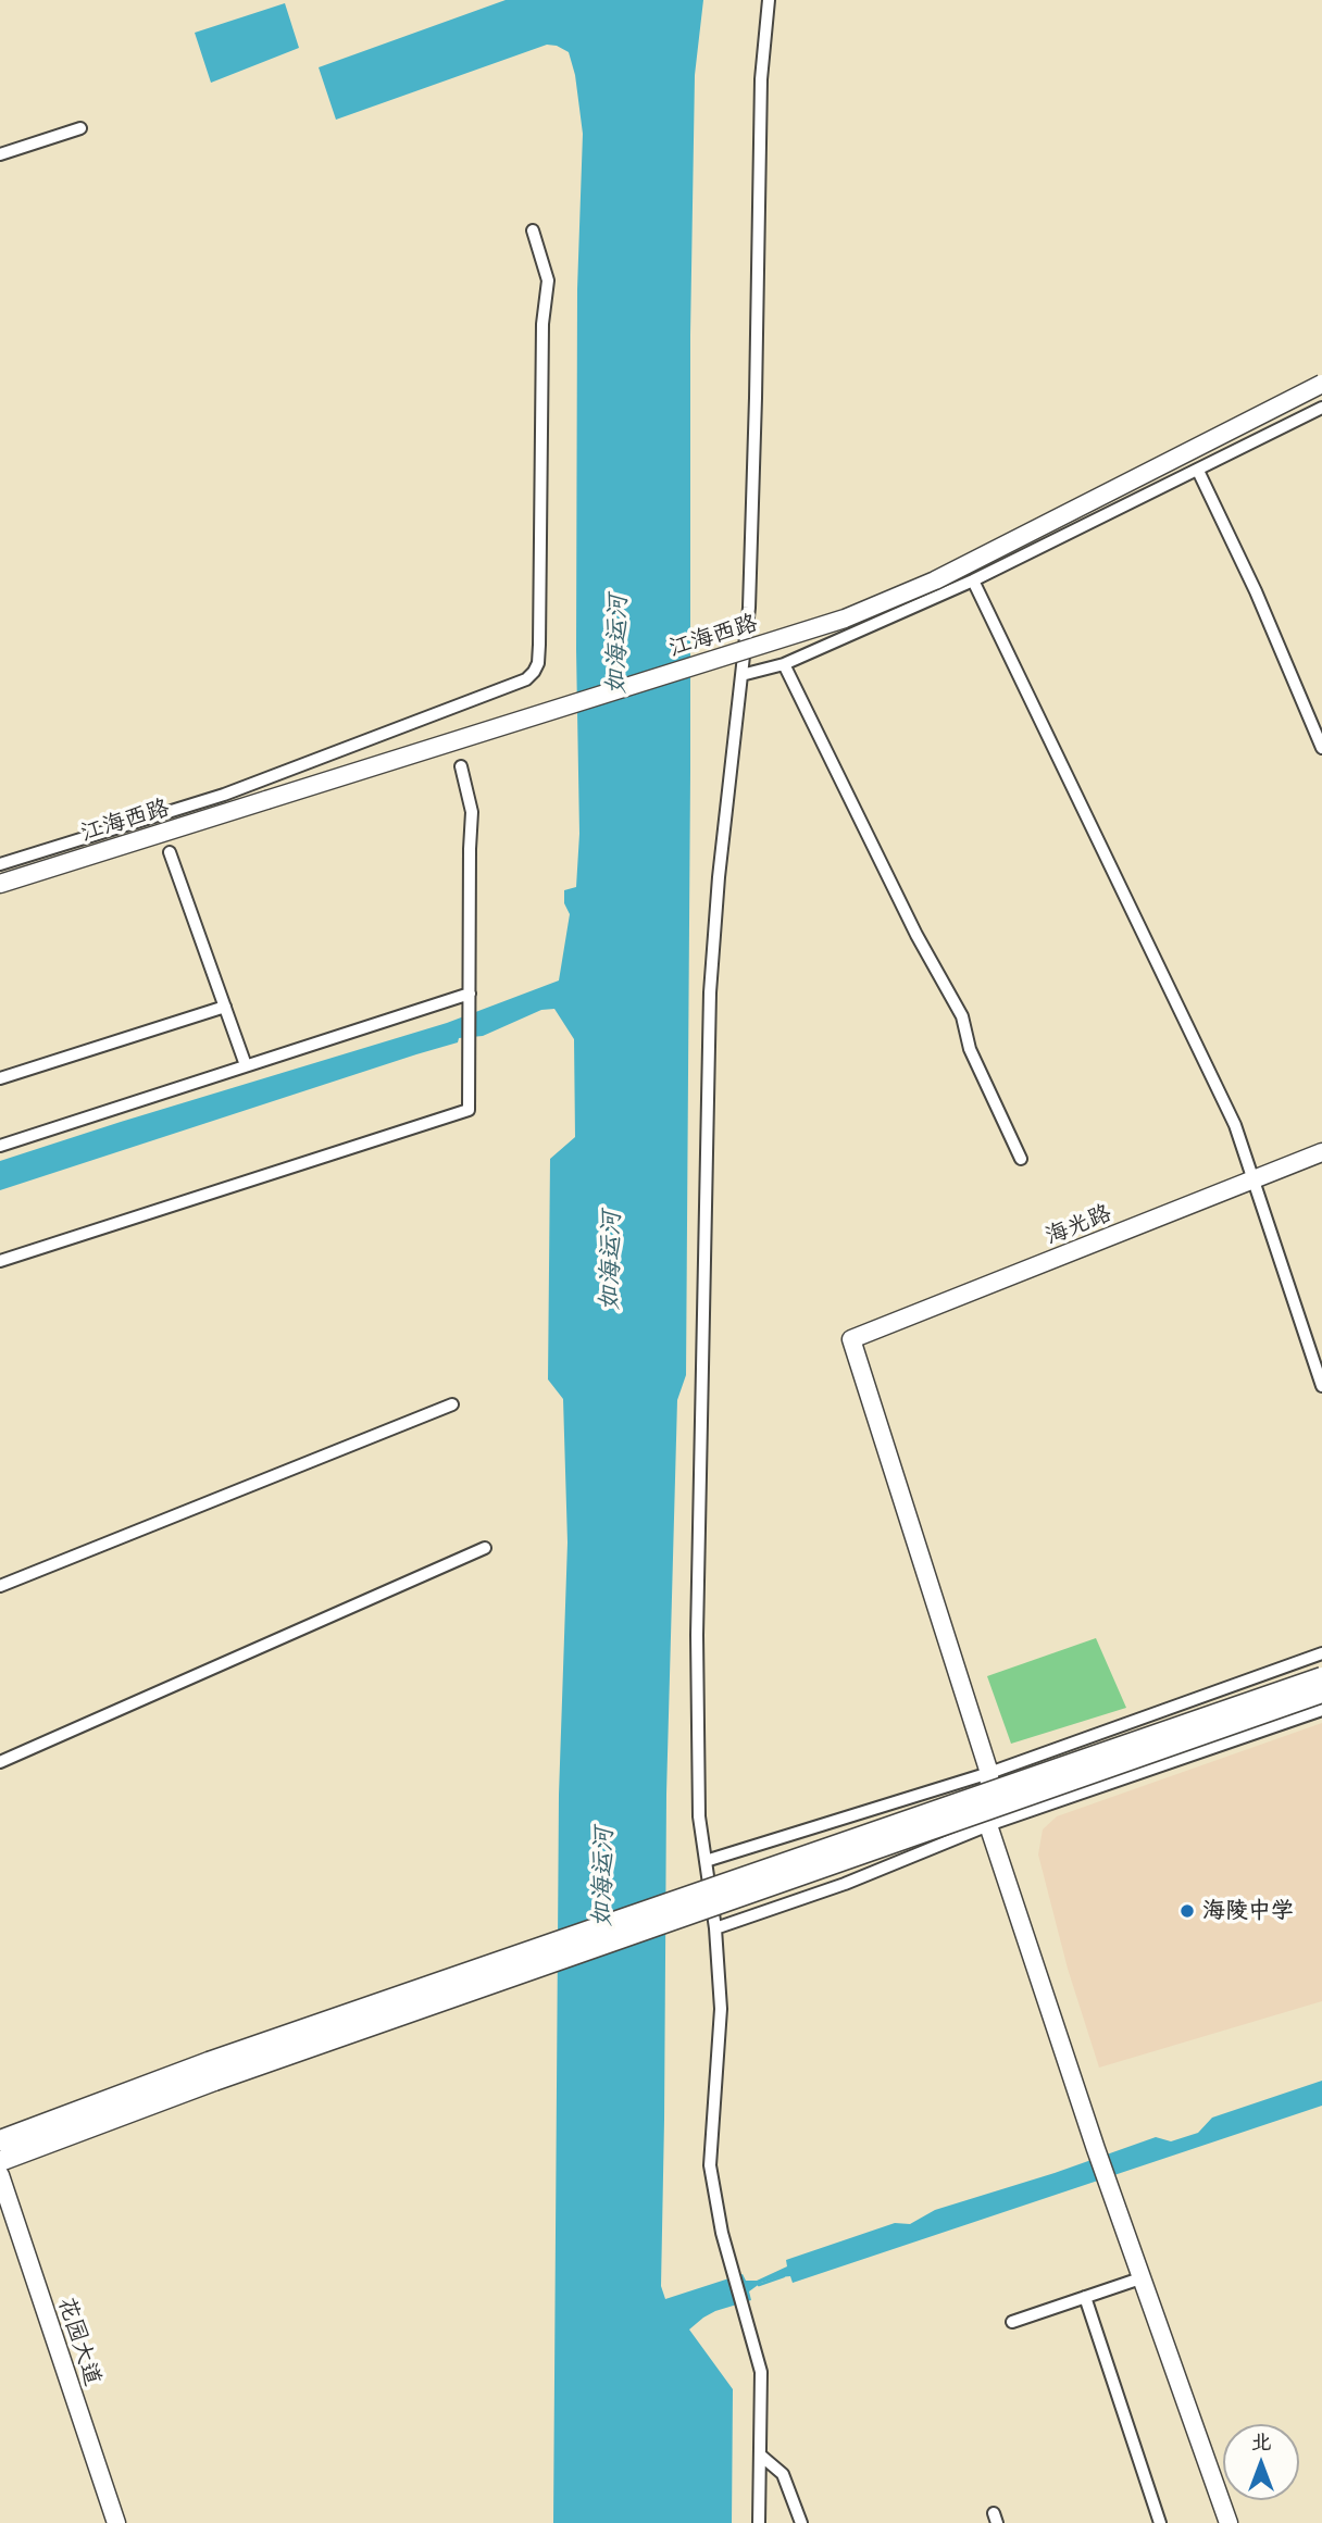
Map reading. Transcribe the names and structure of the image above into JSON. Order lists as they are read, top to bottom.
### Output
{
  "streets": {
    "street": ["江海西路", "海光路", "花园大道"]
  },
  "water": ["如海运河"],
  "places": ["海陵中学"],
  "north": "top"
}
